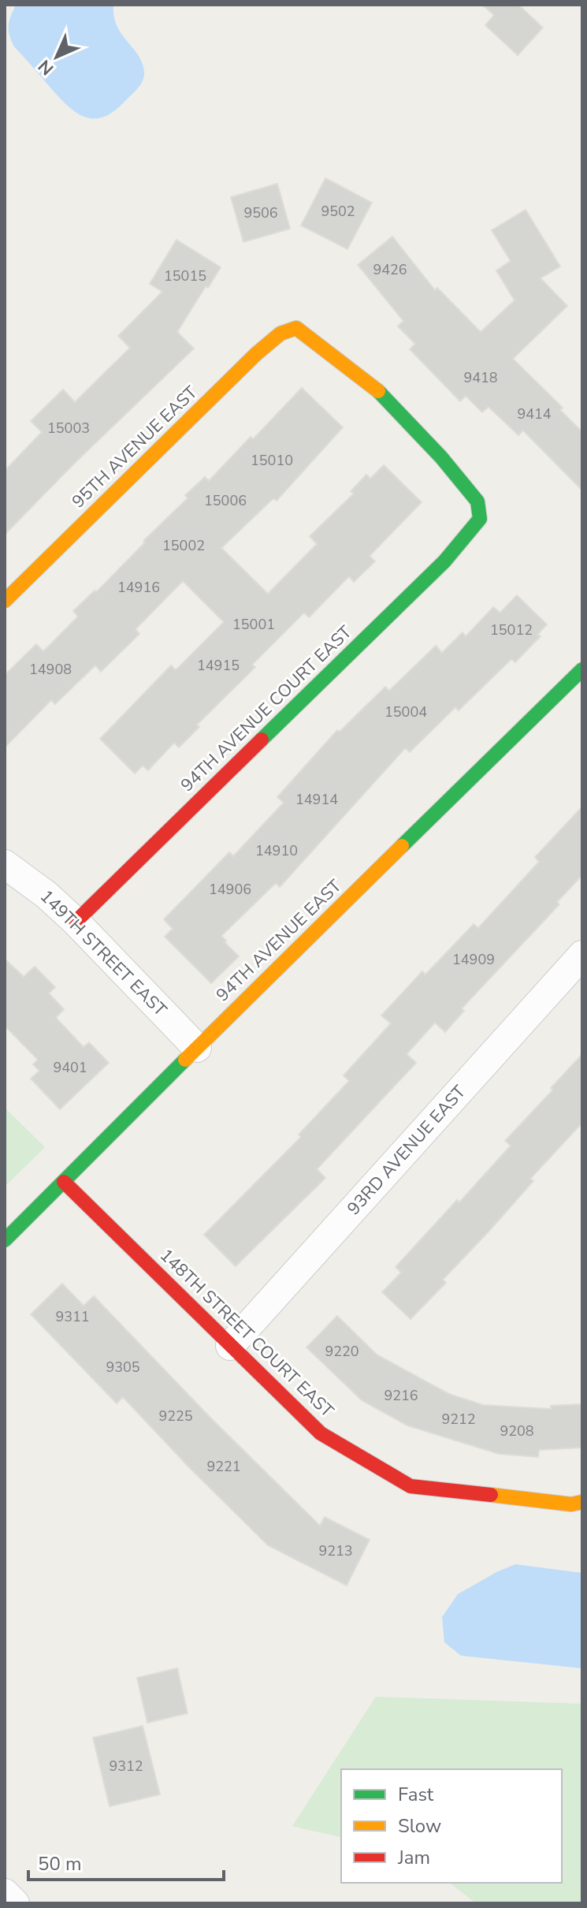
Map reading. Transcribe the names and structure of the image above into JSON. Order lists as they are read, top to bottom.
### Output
{
  "streets": {
    "street": [
      "95TH AVENUE EAST",
      "94TH AVENUE COURT EAST",
      "94TH AVENUE EAST",
      "149TH STREET EAST",
      "93RD AVENUE EAST",
      "148TH STREET COURT EAST"
    ]
  },
  "crossings": [
    ["95TH AVENUE EAST", "94TH AVENUE COURT EAST"],
    ["94TH AVENUE COURT EAST", "149TH STREET EAST"],
    ["94TH AVENUE EAST", "149TH STREET EAST"],
    ["94TH AVENUE EAST", "148TH STREET COURT EAST"],
    ["93RD AVENUE EAST", "148TH STREET COURT EAST"]
  ],
  "house_numbers": [
    "9502",
    "9506",
    "9426",
    "15015",
    "9418",
    "9414",
    "15003",
    "15010",
    "15006",
    "15002",
    "14916",
    "15001",
    "15012",
    "14915",
    "14908",
    "15004",
    "14914",
    "14910",
    "14906",
    "14909",
    "9401",
    "9311",
    "9220",
    "9305",
    "9216",
    "9225",
    "9212",
    "9208",
    "9221",
    "9213",
    "9312"
  ],
  "legend": ["Fast", "Slow", "Jam"],
  "scale_bar": "50 m",
  "north": "bottom left"
}
